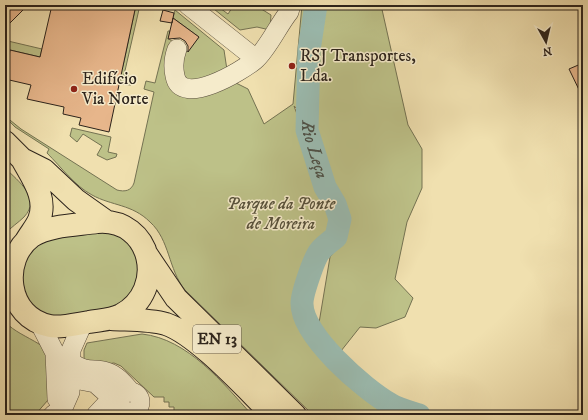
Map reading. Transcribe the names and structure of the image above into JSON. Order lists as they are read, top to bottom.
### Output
{
  "streets": {
    "main road": ["EN 13"]
  },
  "water": ["Rio Leça"],
  "parks": ["Parque da Ponte de Moreira"],
  "places": ["RSJ Transportes, Lda.", "Edifício Via Norte"],
  "north": "bottom"
}
